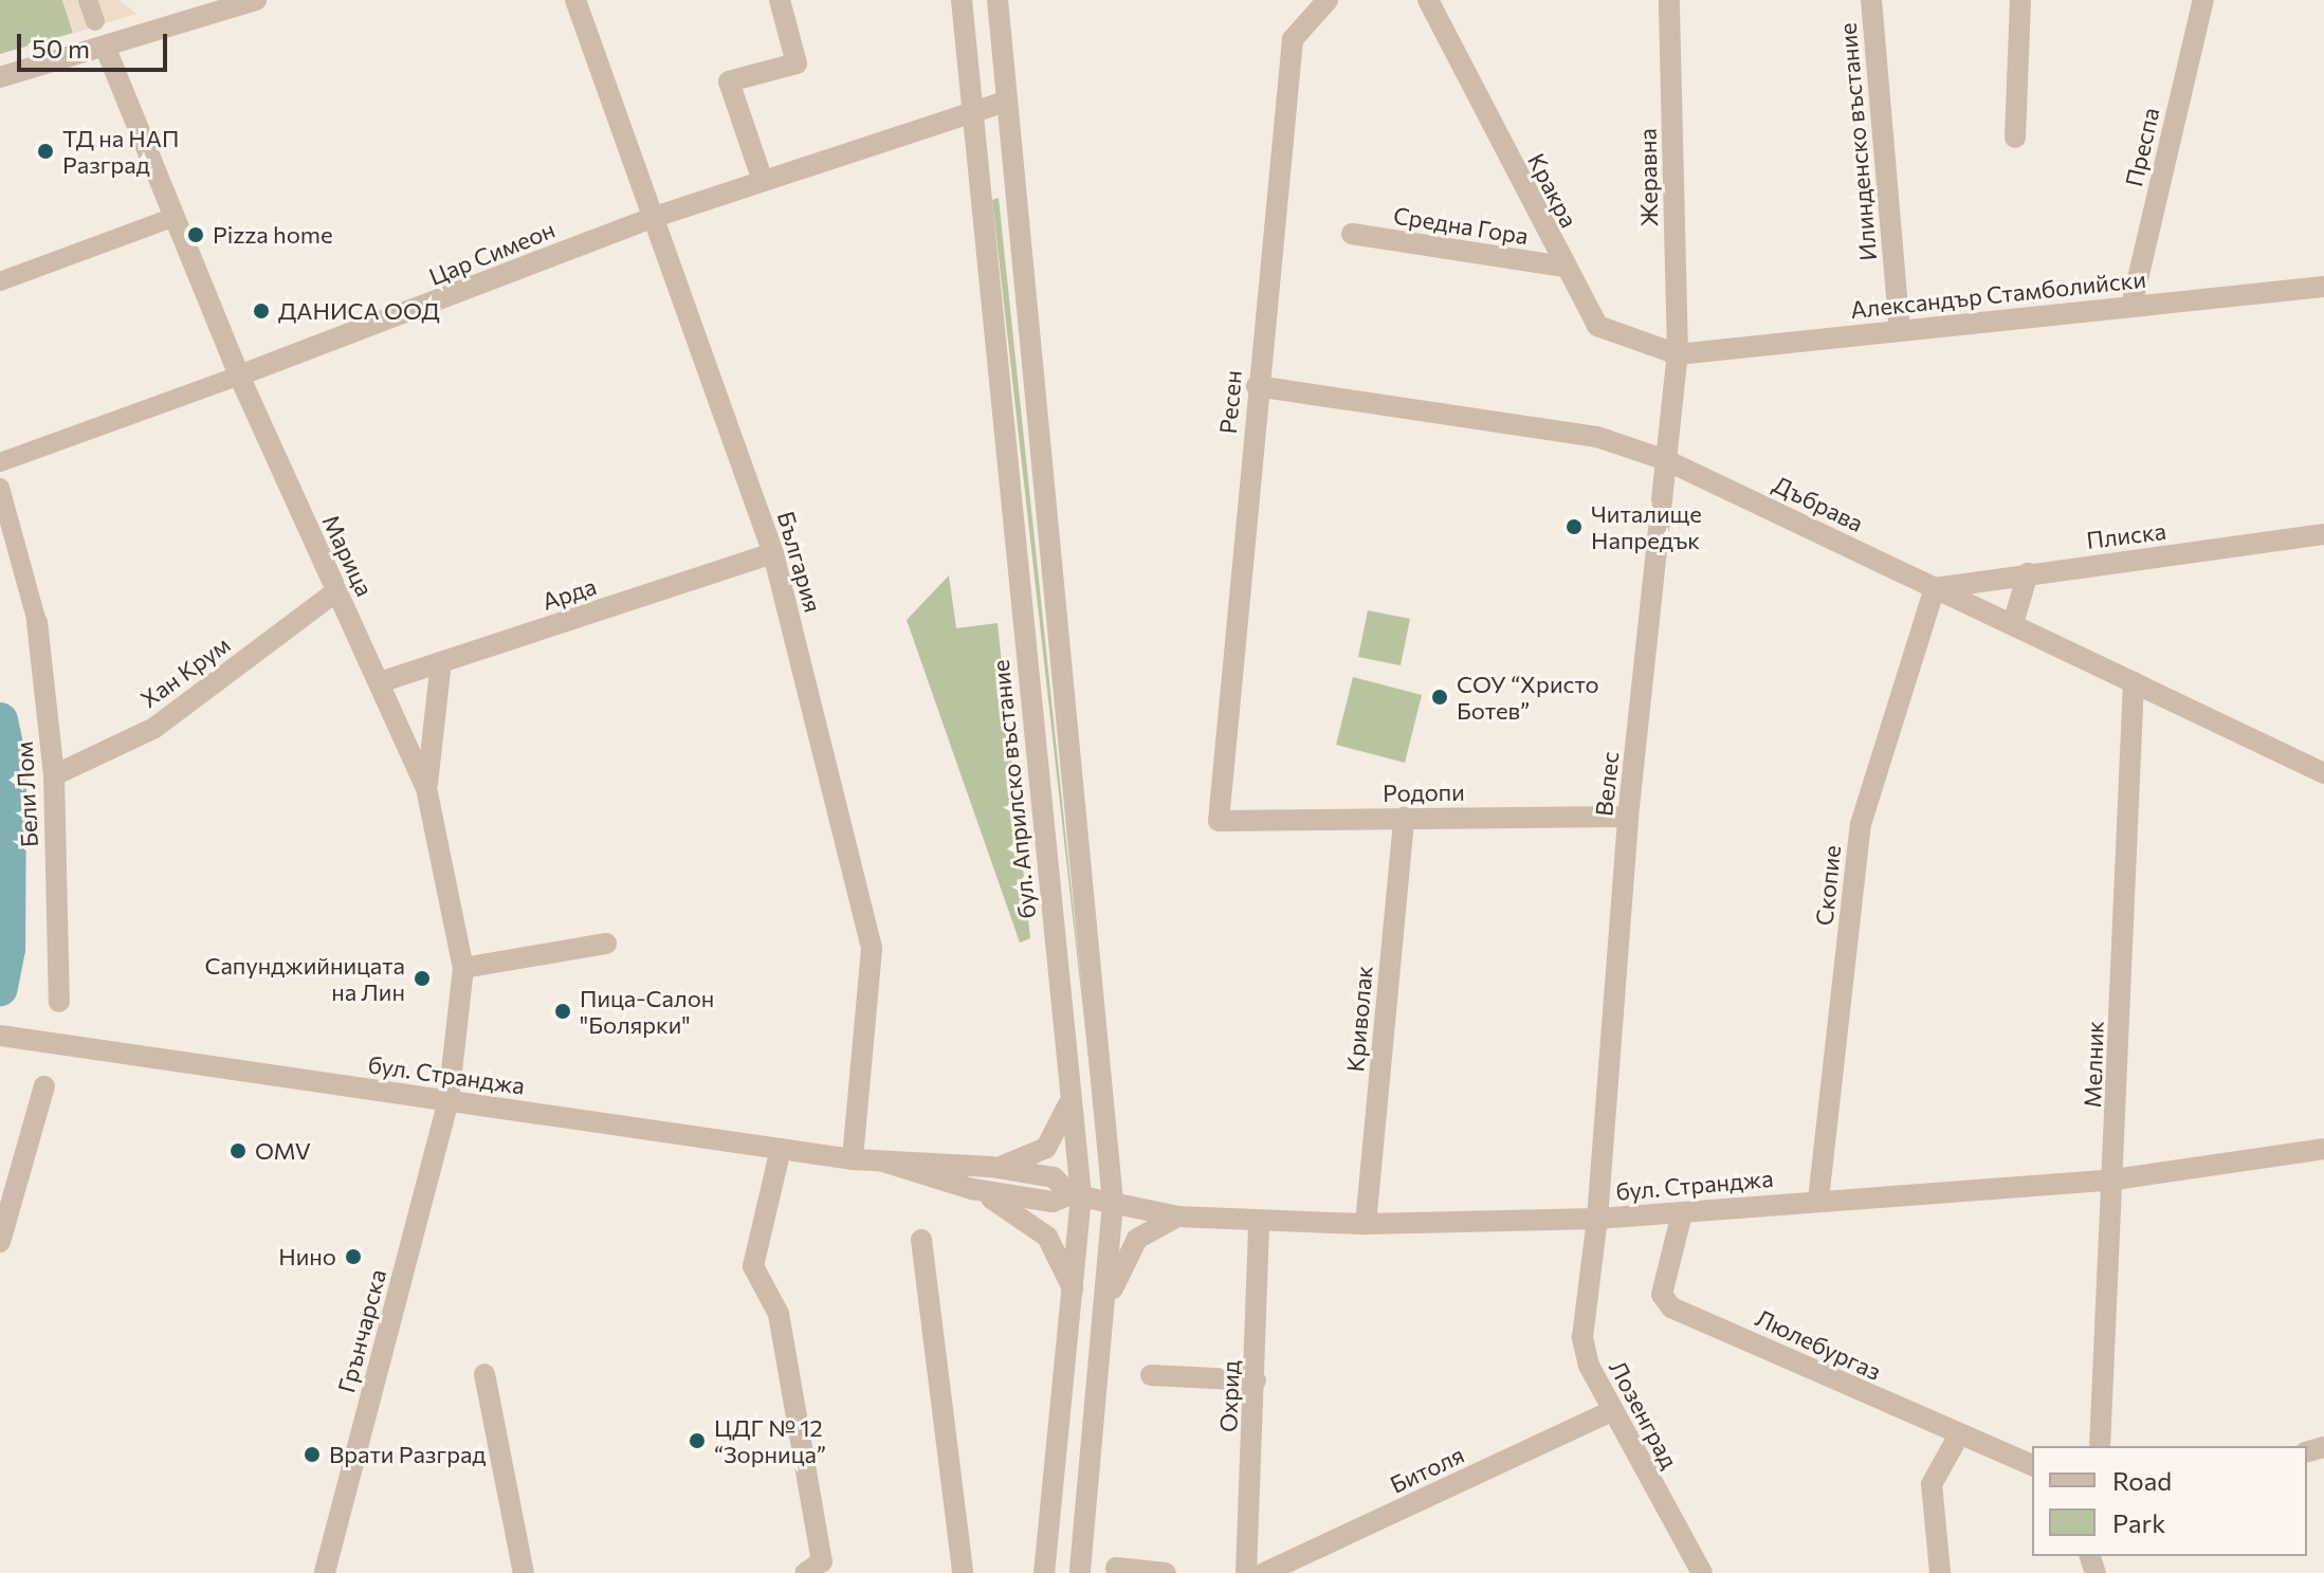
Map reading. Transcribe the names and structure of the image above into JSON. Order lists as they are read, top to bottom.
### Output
{
  "streets": {
    "street": [
      "Илинденско въстание",
      "Преспа",
      "Жеравна",
      "Кракра",
      "Средна Гора",
      "Цар Симеон",
      "Александър Стамболийски",
      "Ресен",
      "Дъбрава",
      "Плиска",
      "Марица",
      "България",
      "Арда",
      "Хан Крум",
      "Велес",
      "бул. Априлско въстание",
      "Родопи",
      "Бели Лом",
      "Скопие",
      "Криволак",
      "Мелник",
      "бул. Странджа",
      "Грънчарска",
      "Люлебургаз",
      "Охрид",
      "Лозенград",
      "Битоля"
    ]
  },
  "crossings": [
    ["Илинденско въстание", "Александър Стамболийски"],
    ["Преспа", "Александър Стамболийски"],
    ["Жеравна", "Кракра"],
    ["Жеравна", "Александър Стамболийски"],
    ["Жеравна", "Велес"],
    ["Кракра", "Средна Гора"],
    ["Кракра", "Александър Стамболийски"],
    ["Кракра", "Велес"],
    ["Цар Симеон", "Марица"],
    ["Цар Симеон", "България"],
    ["Цар Симеон", "бул. Априлско въстание"],
    ["Александър Стамболийски", "Велес"],
    ["Ресен", "Дъбрава"],
    ["Ресен", "Родопи"],
    ["Дъбрава", "Плиска"],
    ["Дъбрава", "Велес"],
    ["Дъбрава", "Скопие"],
    ["Дъбрава", "Мелник"],
    ["Плиска", "Скопие"],
    ["Марица", "Арда"],
    ["Марица", "Хан Крум"],
    ["Марица", "бул. Странджа"],
    ["Марица", "Грънчарска"],
    ["България", "Арда"],
    ["България", "бул. Странджа"],
    ["Хан Крум", "Бели Лом"],
    ["Велес", "Родопи"],
    ["Велес", "бул. Странджа"],
    ["Велес", "Лозенград"],
    ["бул. Априлско въстание", "бул. Странджа"],
    ["Родопи", "Криволак"],
    ["Скопие", "бул. Странджа"],
    ["Криволак", "бул. Странджа"],
    ["Мелник", "бул. Странджа"],
    ["бул. Странджа", "Грънчарска"],
    ["бул. Странджа", "Люлебургаз"],
    ["бул. Странджа", "Охрид"],
    ["бул. Странджа", "Лозенград"],
    ["Лозенград", "Битоля"]
  ],
  "places": [
    "ТД на НАП Разград",
    "Pizza home",
    "ДАНИСА ООД",
    "Читалище Напредък",
    "СОУ “Христо Ботев”",
    "Сапунджийницата на Лин",
    "Пица-Салон \"Болярки\"",
    "OMV",
    "Нино",
    "ЦДГ № 12 “Зорница”",
    "Врати Разград"
  ],
  "legend": ["Road", "Park"],
  "scale_bar": "50 m"
}
